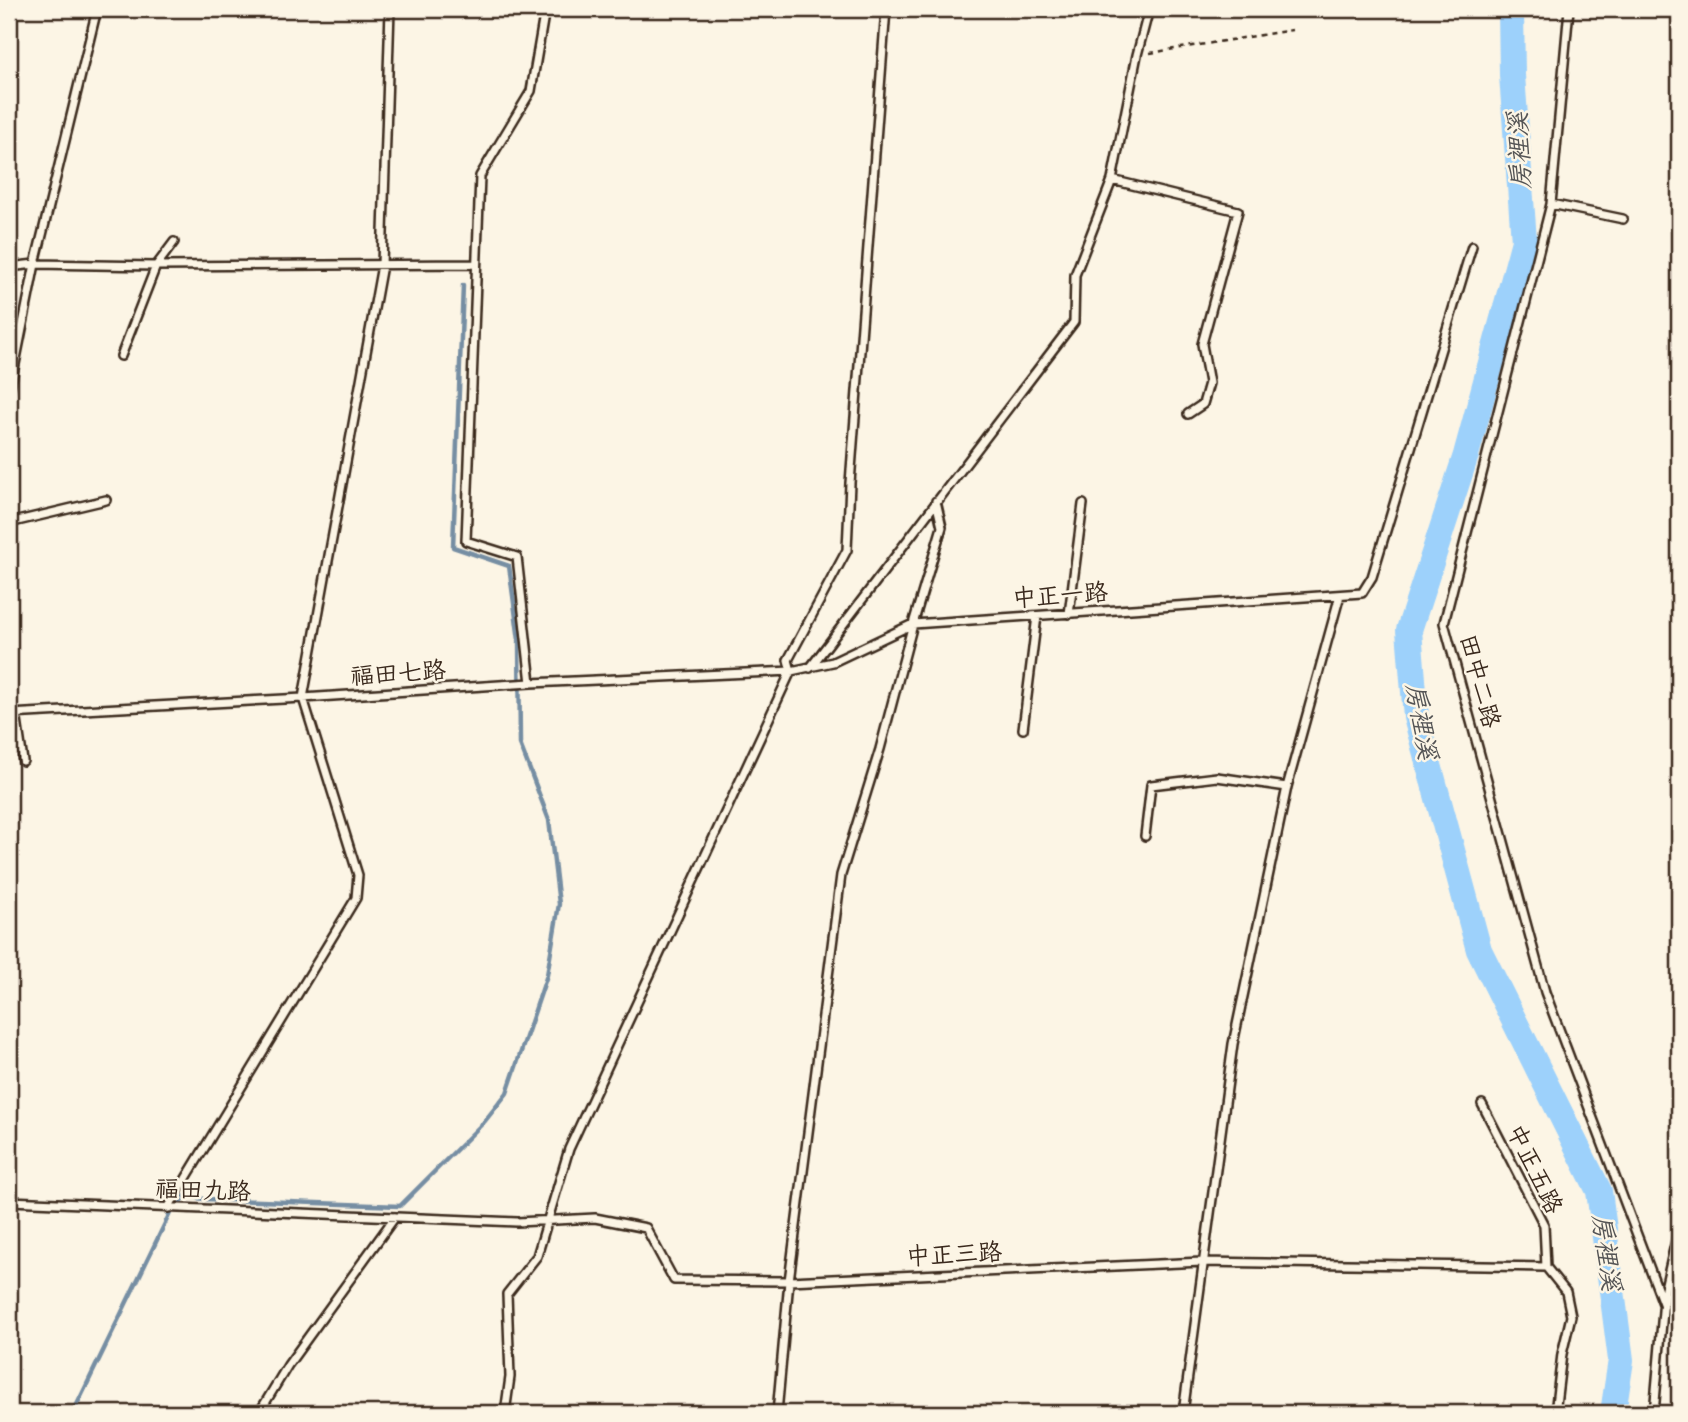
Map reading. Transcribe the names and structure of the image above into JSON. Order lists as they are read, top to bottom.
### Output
{
  "streets": {
    "lane": [
      "中正一路",
      "福田七路",
      "田中二路",
      "中正五路",
      "福田九路",
      "中正三路"
    ]
  },
  "crossings": [
    ["中正一路", "福田七路"],
    ["中正五路", "中正三路"],
    ["福田九路", "中正三路"]
  ],
  "water": ["房裡溪"]
}
